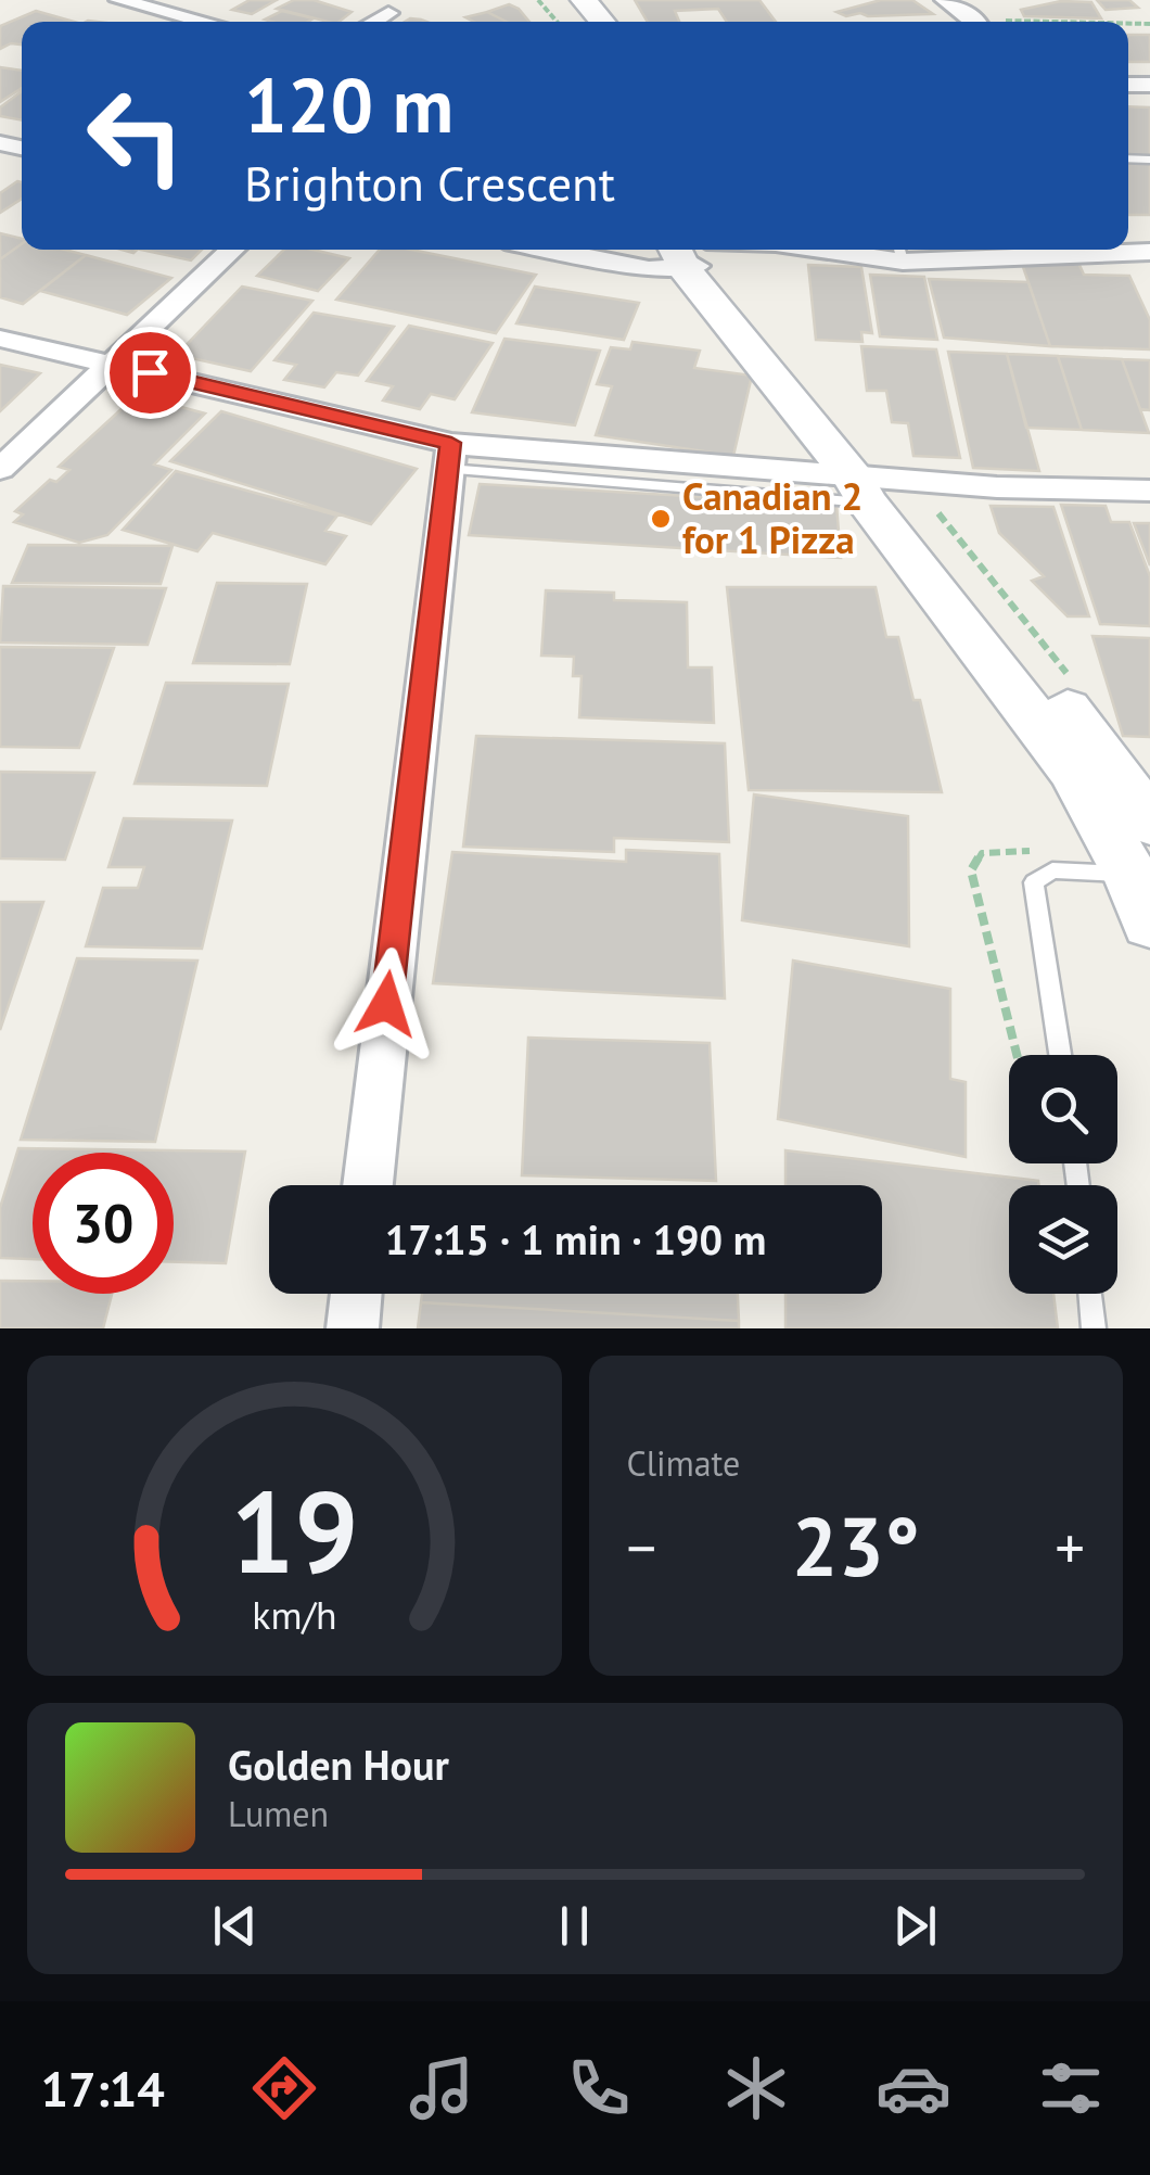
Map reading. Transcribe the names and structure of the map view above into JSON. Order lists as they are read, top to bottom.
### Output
{
  "places": ["Canadian 2 for 1 Pizza"],
  "page": {
    "turn": ["120 m", "Brighton Crescent"],
    "limit": "30",
    "trip": "17:15 · 1 min · 190 m",
    "tile": "Climate",
    "heat": ["−", "23°", "+"],
    "song": ["Golden Hour", "Lumen"],
    "tabs": "17:14",
    "gauge": ["19", "km/h"]
  }
}
